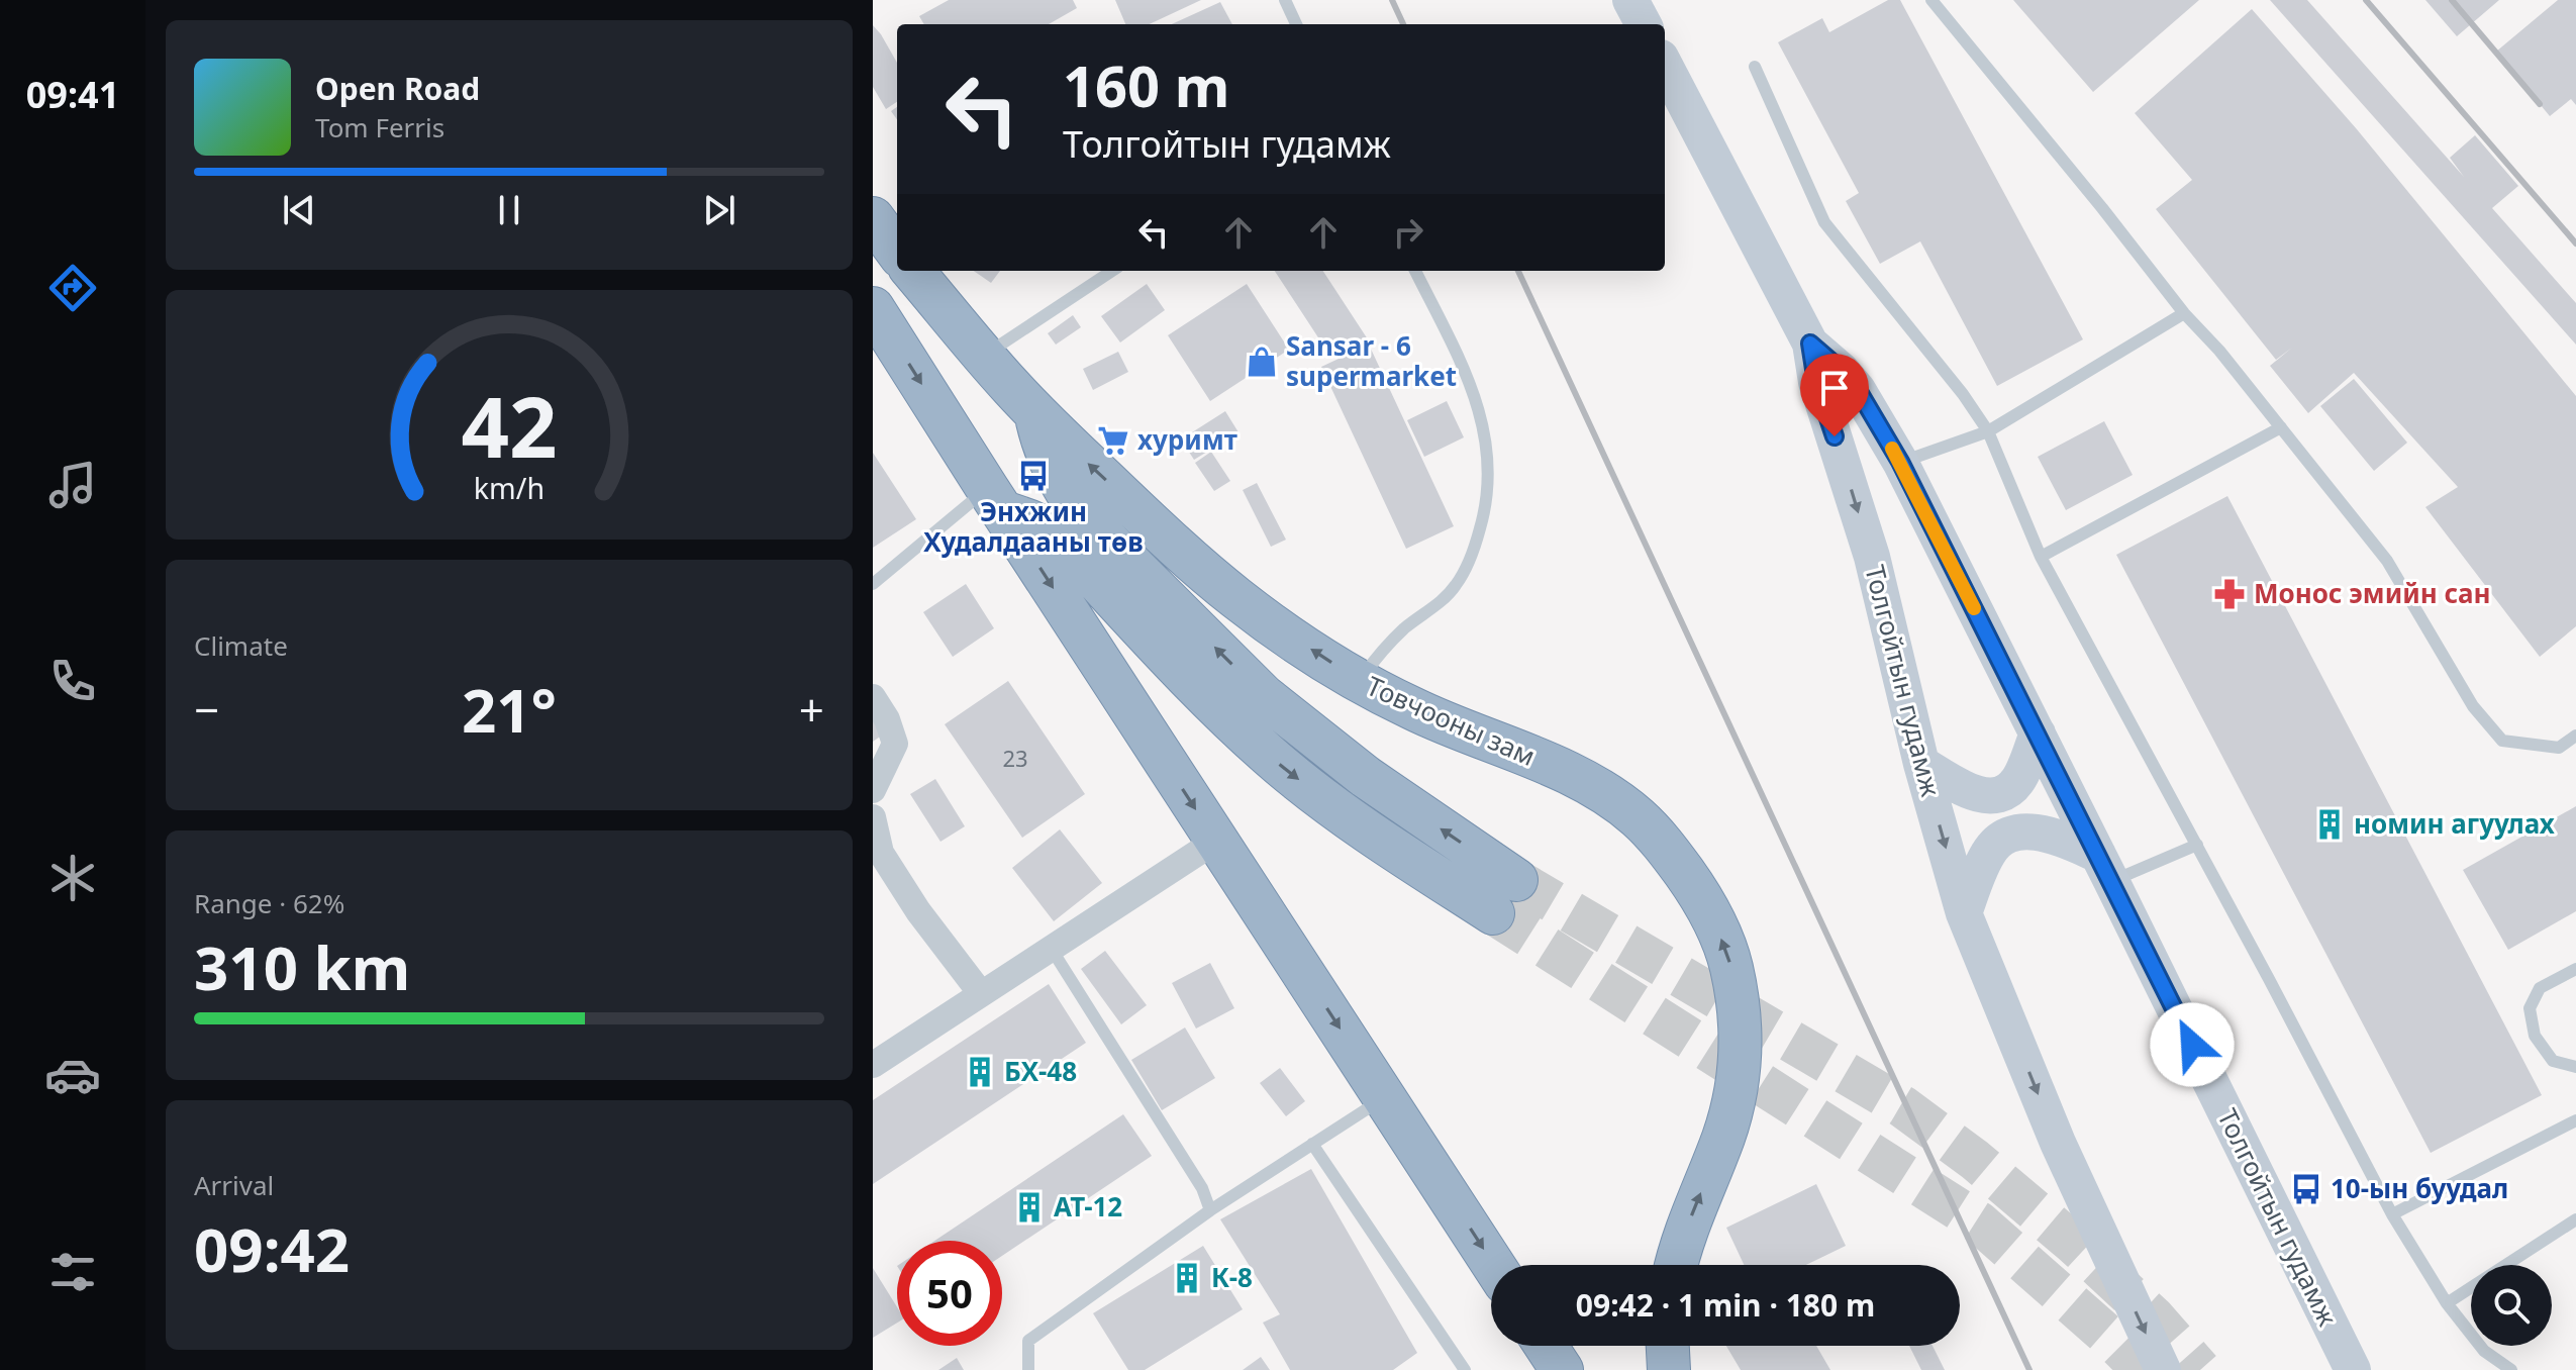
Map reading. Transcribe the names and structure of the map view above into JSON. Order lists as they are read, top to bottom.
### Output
{
  "streets": {
    "highway": ["Товчооны зам"],
    "main road": ["Толгойтын гудамж"]
  },
  "places": {
    "shop": ["Sansar - 6 supermarket"],
    "supermarket": ["хуримт"],
    "bus stop": ["Энхжин Худалдааны төв", "10-ын буудал"],
    "pharmacy": ["Монос эмийн сан"],
    "building": [
      "номин агуулах",
      "БХ-48",
      "АТ-12",
      "К-8"
    ]
  },
  "house_numbers": ["23"],
  "page": {
    "tabs": "09:41",
    "turn": ["160 m", "Толгойтын гудамж"],
    "song": ["Open Road", "Tom Ferris"],
    "tile": [
      "Climate",
      ["Range · 62%", "310 km"],
      ["Arrival", "09:42"]
    ],
    "heat": ["−", "21°", "+"],
    "limit": "50",
    "trip": "09:42 · 1 min · 180 m",
    "gauge": ["42", "km/h"]
  }
}
